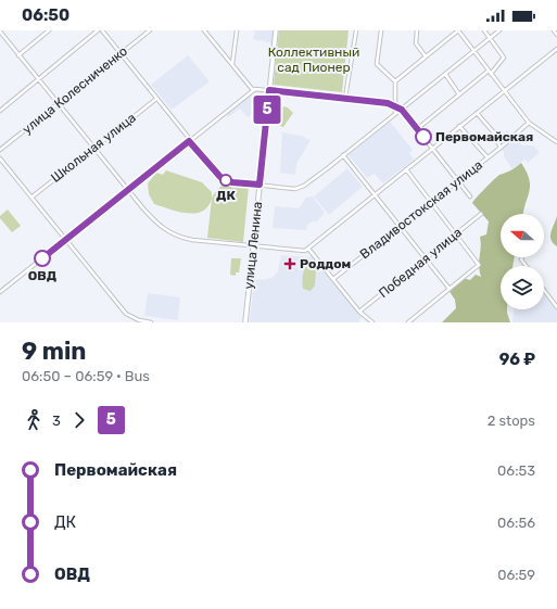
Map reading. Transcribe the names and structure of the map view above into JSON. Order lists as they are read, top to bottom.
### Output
{
  "streets": {
    "main road": ["улица Ленина"],
    "street": [
      "улица Колесниченко",
      "Школьная улица",
      "Владивостокская улица",
      "Победная улица"
    ]
  },
  "parks": ["Коллективный сад Пионер"],
  "places": {
    "other": ["Первомайская", "ДК", "ОВД"],
    "health": ["Роддом"]
  },
  "lines": ["bus line 5"],
  "north": "left",
  "page": {
    "status": "06:50",
    "on_map": "5",
    "heading": ["9 min", "06:50 – 06:59 · Bus", "96 ₽"],
    "legs": ["3", "5", "2 stops"],
    "list": [
      {
        "name": "Первомайская",
        "value": "06:53"
      },
      {
        "name": "ДК",
        "value": "06:56"
      },
      {
        "name": "ОВД",
        "value": "06:59"
      }
    ]
  }
}
